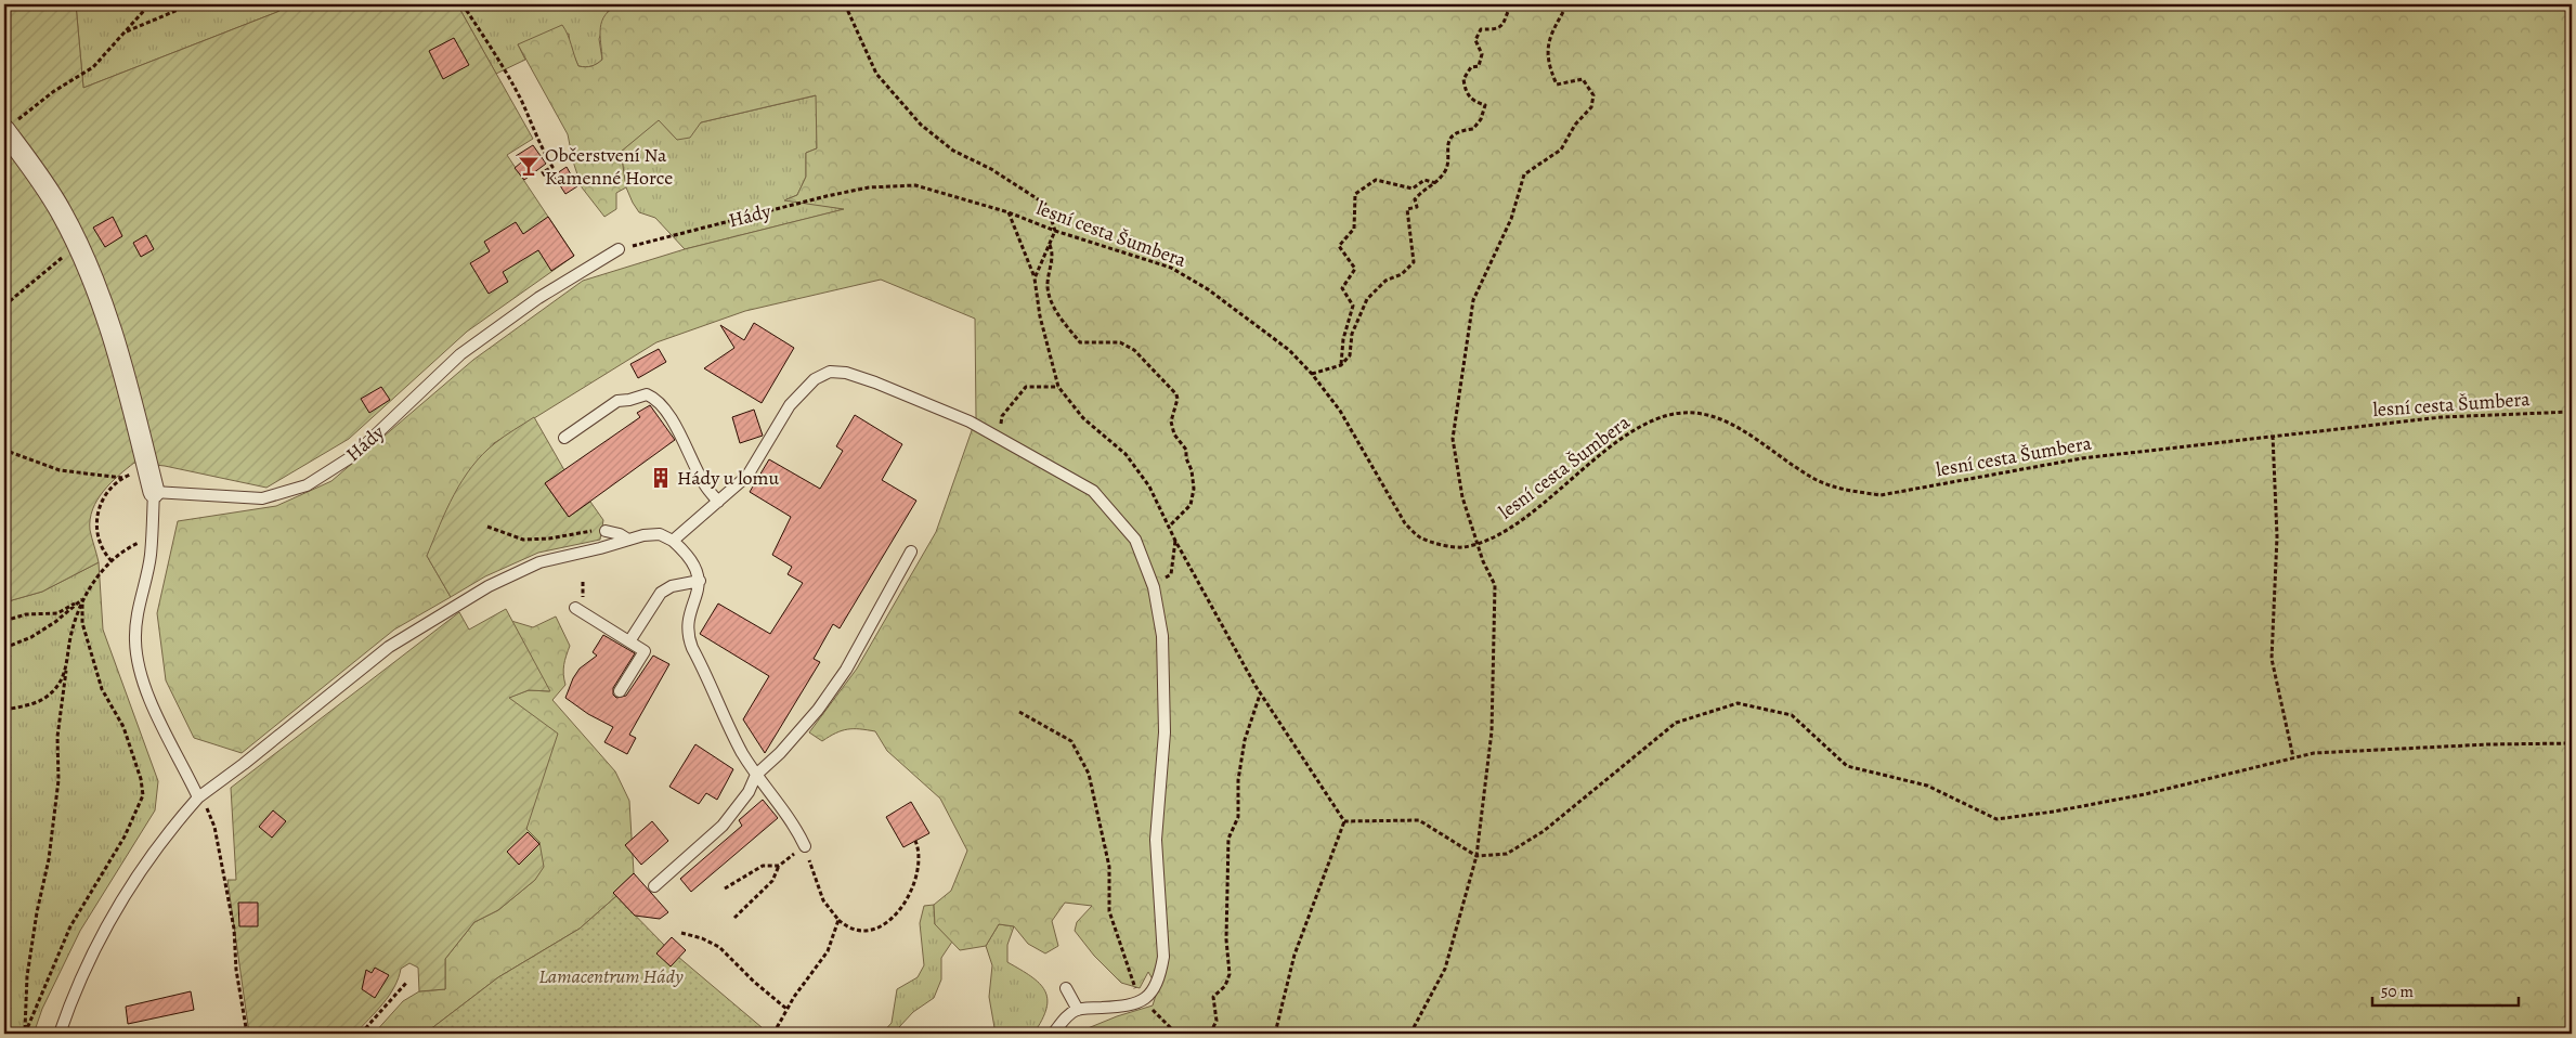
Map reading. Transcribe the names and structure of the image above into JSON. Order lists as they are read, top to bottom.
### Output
{
  "streets": {
    "lane": ["Hády"],
    "path": ["lesní cesta Šumbera"]
  },
  "crossings": [
    ["Hády", "lesní cesta Šumbera"]
  ],
  "parks": ["Lamacentrum Hády"],
  "places": {
    "bar": ["Občerstvení Na Kamenné Horce"],
    "building": ["Hády u lomu"]
  },
  "scale_bar": "50 m"
}
